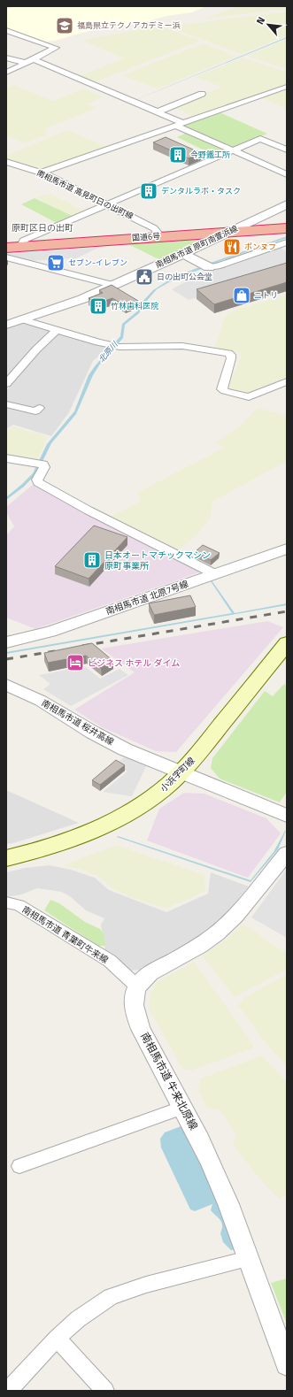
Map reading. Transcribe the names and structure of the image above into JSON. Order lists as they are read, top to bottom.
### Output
{
  "streets": {
    "highway": ["国道6号"],
    "main road": ["小浜字町線"],
    "street": [
      "南相馬市道 高見町日の出町線",
      "南相馬市道 原町南萱浜線",
      "南相馬市道 北原7号線",
      "南相馬市道 桜井高線",
      "南相馬市道 青葉町牛来線",
      "南相馬市道 牛来北原線"
    ]
  },
  "crossings": [
    ["南相馬市道 高見町日の出町線", "国道6号"],
    ["国道6号", "南相馬市道 原町南萱浜線"],
    ["南相馬市道 桜井高線", "小浜字町線"],
    ["南相馬市道 青葉町牛来線", "南相馬市道 牛来北原線"]
  ],
  "districts": ["原町区日の出町"],
  "water": ["北原川"],
  "places": {
    "school or university": ["福島県立テクノアカデミー浜"],
    "building": [
      "今野鐵工所",
      "デンタルラボ・タスク",
      "竹林歯科医院",
      "日本オートマチックマシン 原町事業所"
    ],
    "restaurant": ["ポンヌフ"],
    "supermarket": ["セブン-イレブン"],
    "public building": ["日の出町公会堂"],
    "shop": ["ニトリ"],
    "hotel": ["ビジネス ホテル ダイム"]
  },
  "north": "top left"
}
